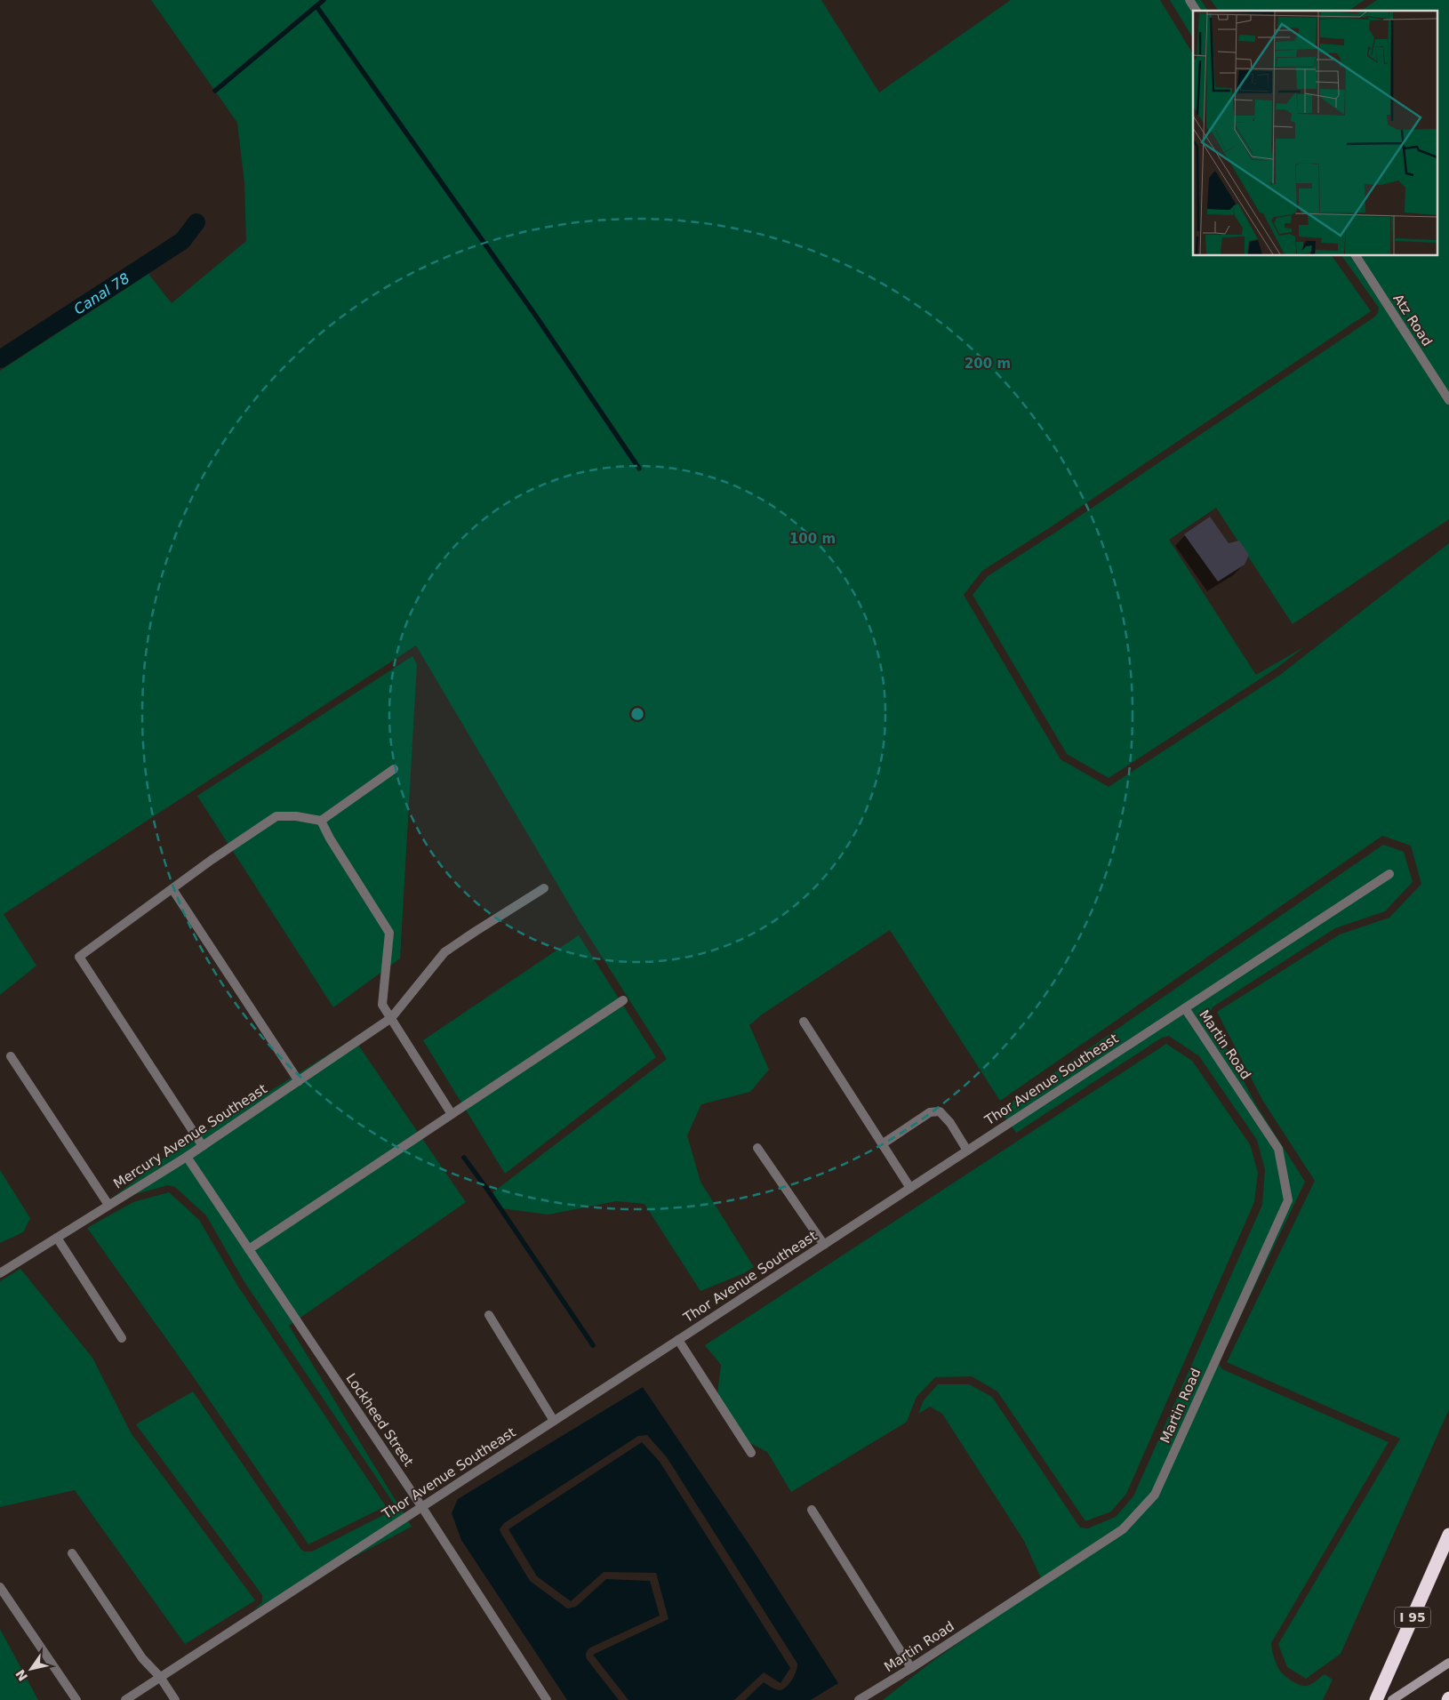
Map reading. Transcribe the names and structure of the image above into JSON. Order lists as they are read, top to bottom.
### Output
{
  "streets": {
    "highway": ["I 95"],
    "street": [
      "Atz Road",
      "Martin Road",
      "Thor Avenue Southeast",
      "Mercury Avenue Southeast",
      "Lockheed Street"
    ]
  },
  "crossings": [
    ["Martin Road", "Thor Avenue Southeast"],
    ["Thor Avenue Southeast", "Lockheed Street"],
    ["Mercury Avenue Southeast", "Lockheed Street"]
  ],
  "water": ["Canal 78"],
  "north": "bottom left",
  "rings": ["200 m", "100 m"]
}
